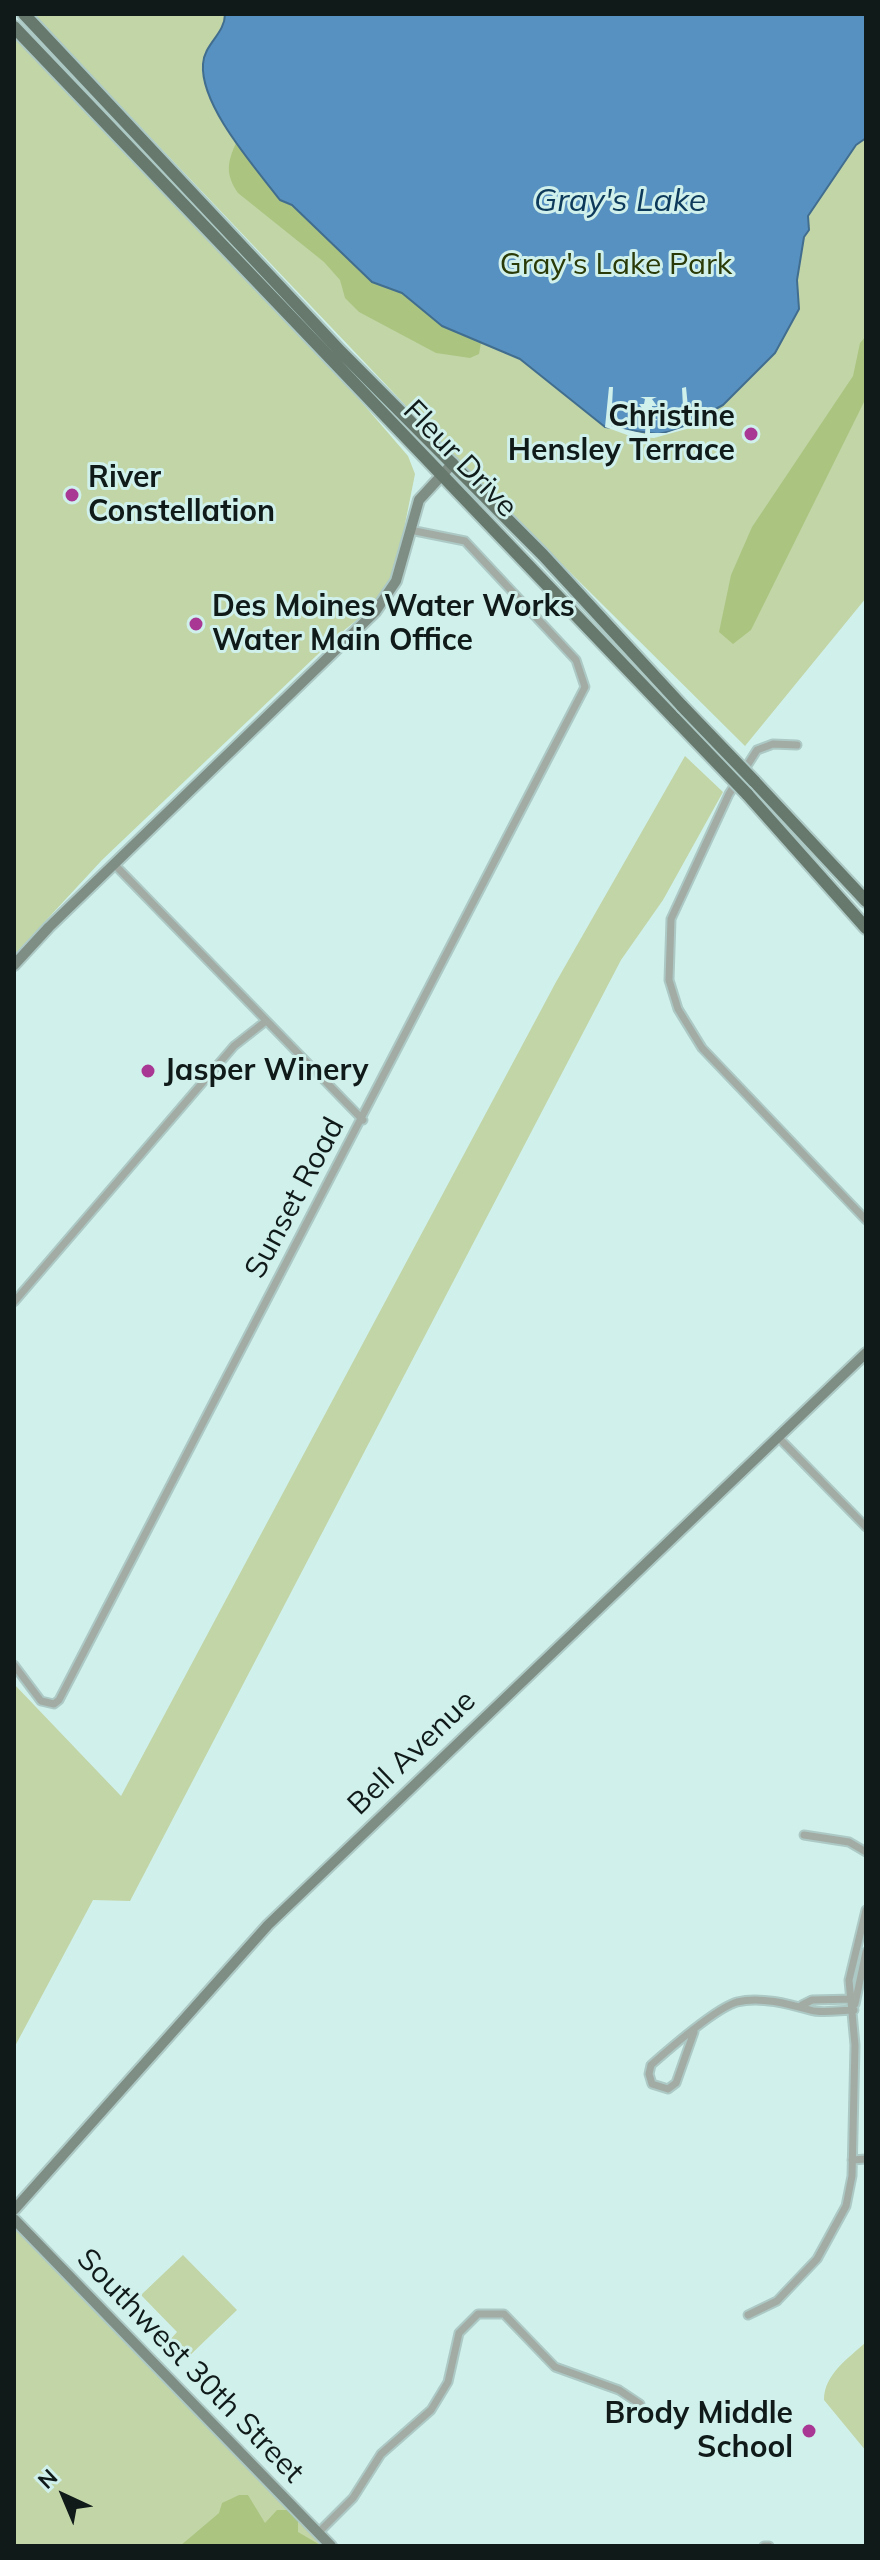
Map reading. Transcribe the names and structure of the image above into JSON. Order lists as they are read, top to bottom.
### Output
{
  "streets": {
    "main road": ["Fleur Drive"],
    "street": ["Sunset Road", "Bell Avenue", "Southwest 30th Street"]
  },
  "water": ["Gray's Lake"],
  "parks": ["Gray's Lake Park"],
  "places": [
    "Christine Hensley Terrace",
    "River Constellation",
    "Des Moines Water Works Water Main Office",
    "Jasper Winery",
    "Brody Middle School"
  ],
  "north": "top left"
}
